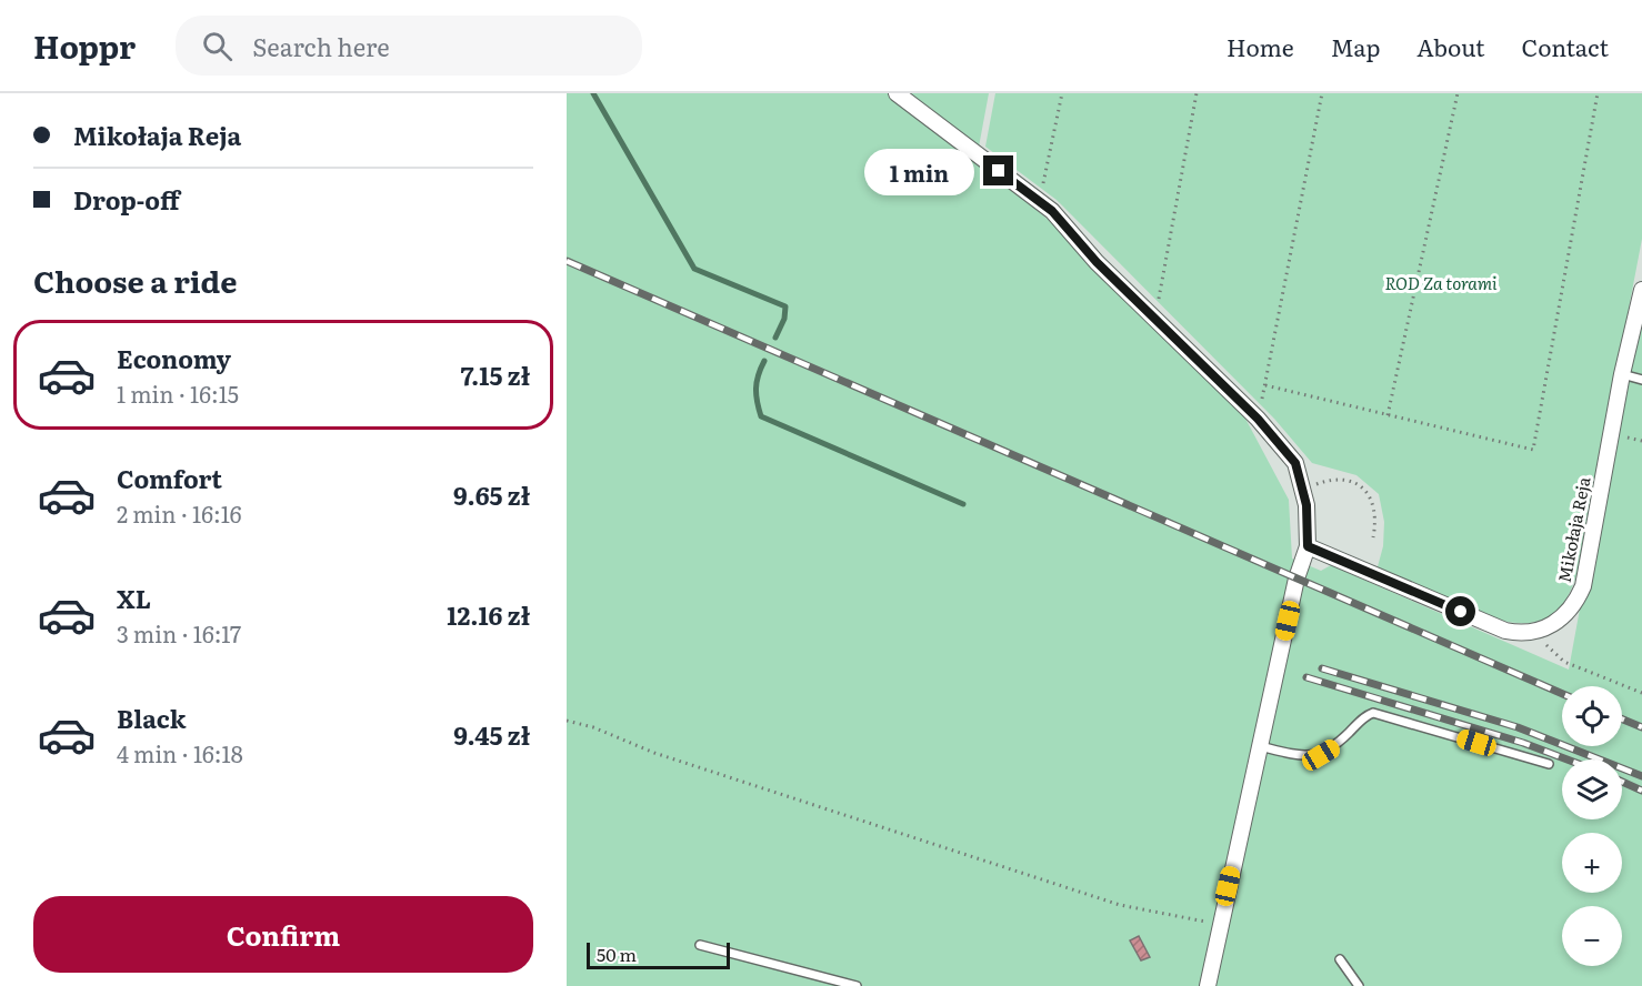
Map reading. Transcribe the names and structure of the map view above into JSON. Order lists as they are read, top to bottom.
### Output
{
  "streets": {
    "street": ["Mikołaja Reja"]
  },
  "parks": ["ROD Za torami"],
  "scale_bar": "50 m",
  "page": {
    "header": "Hoppr",
    "search": "Search here",
    "nav": [
      "Home",
      "Map",
      "About",
      "Contact"
    ],
    "banner": ["Mikołaja Reja", "Drop-off"],
    "bubble": "1 min",
    "heading": "Choose a ride",
    "list": [
      {
        "name": "Economy",
        "note": "1 min · 16:15",
        "value": "7.15 zł"
      },
      {
        "name": "Comfort",
        "note": "2 min · 16:16",
        "value": "9.65 zł"
      },
      {
        "name": "XL",
        "note": "3 min · 16:17",
        "value": "12.16 zł"
      },
      {
        "name": "Black",
        "note": "4 min · 16:18",
        "value": "9.45 zł"
      }
    ],
    "map_buttons": ["+", "−"],
    "buttons": "Confirm",
    "scale": "50 m"
  }
}
